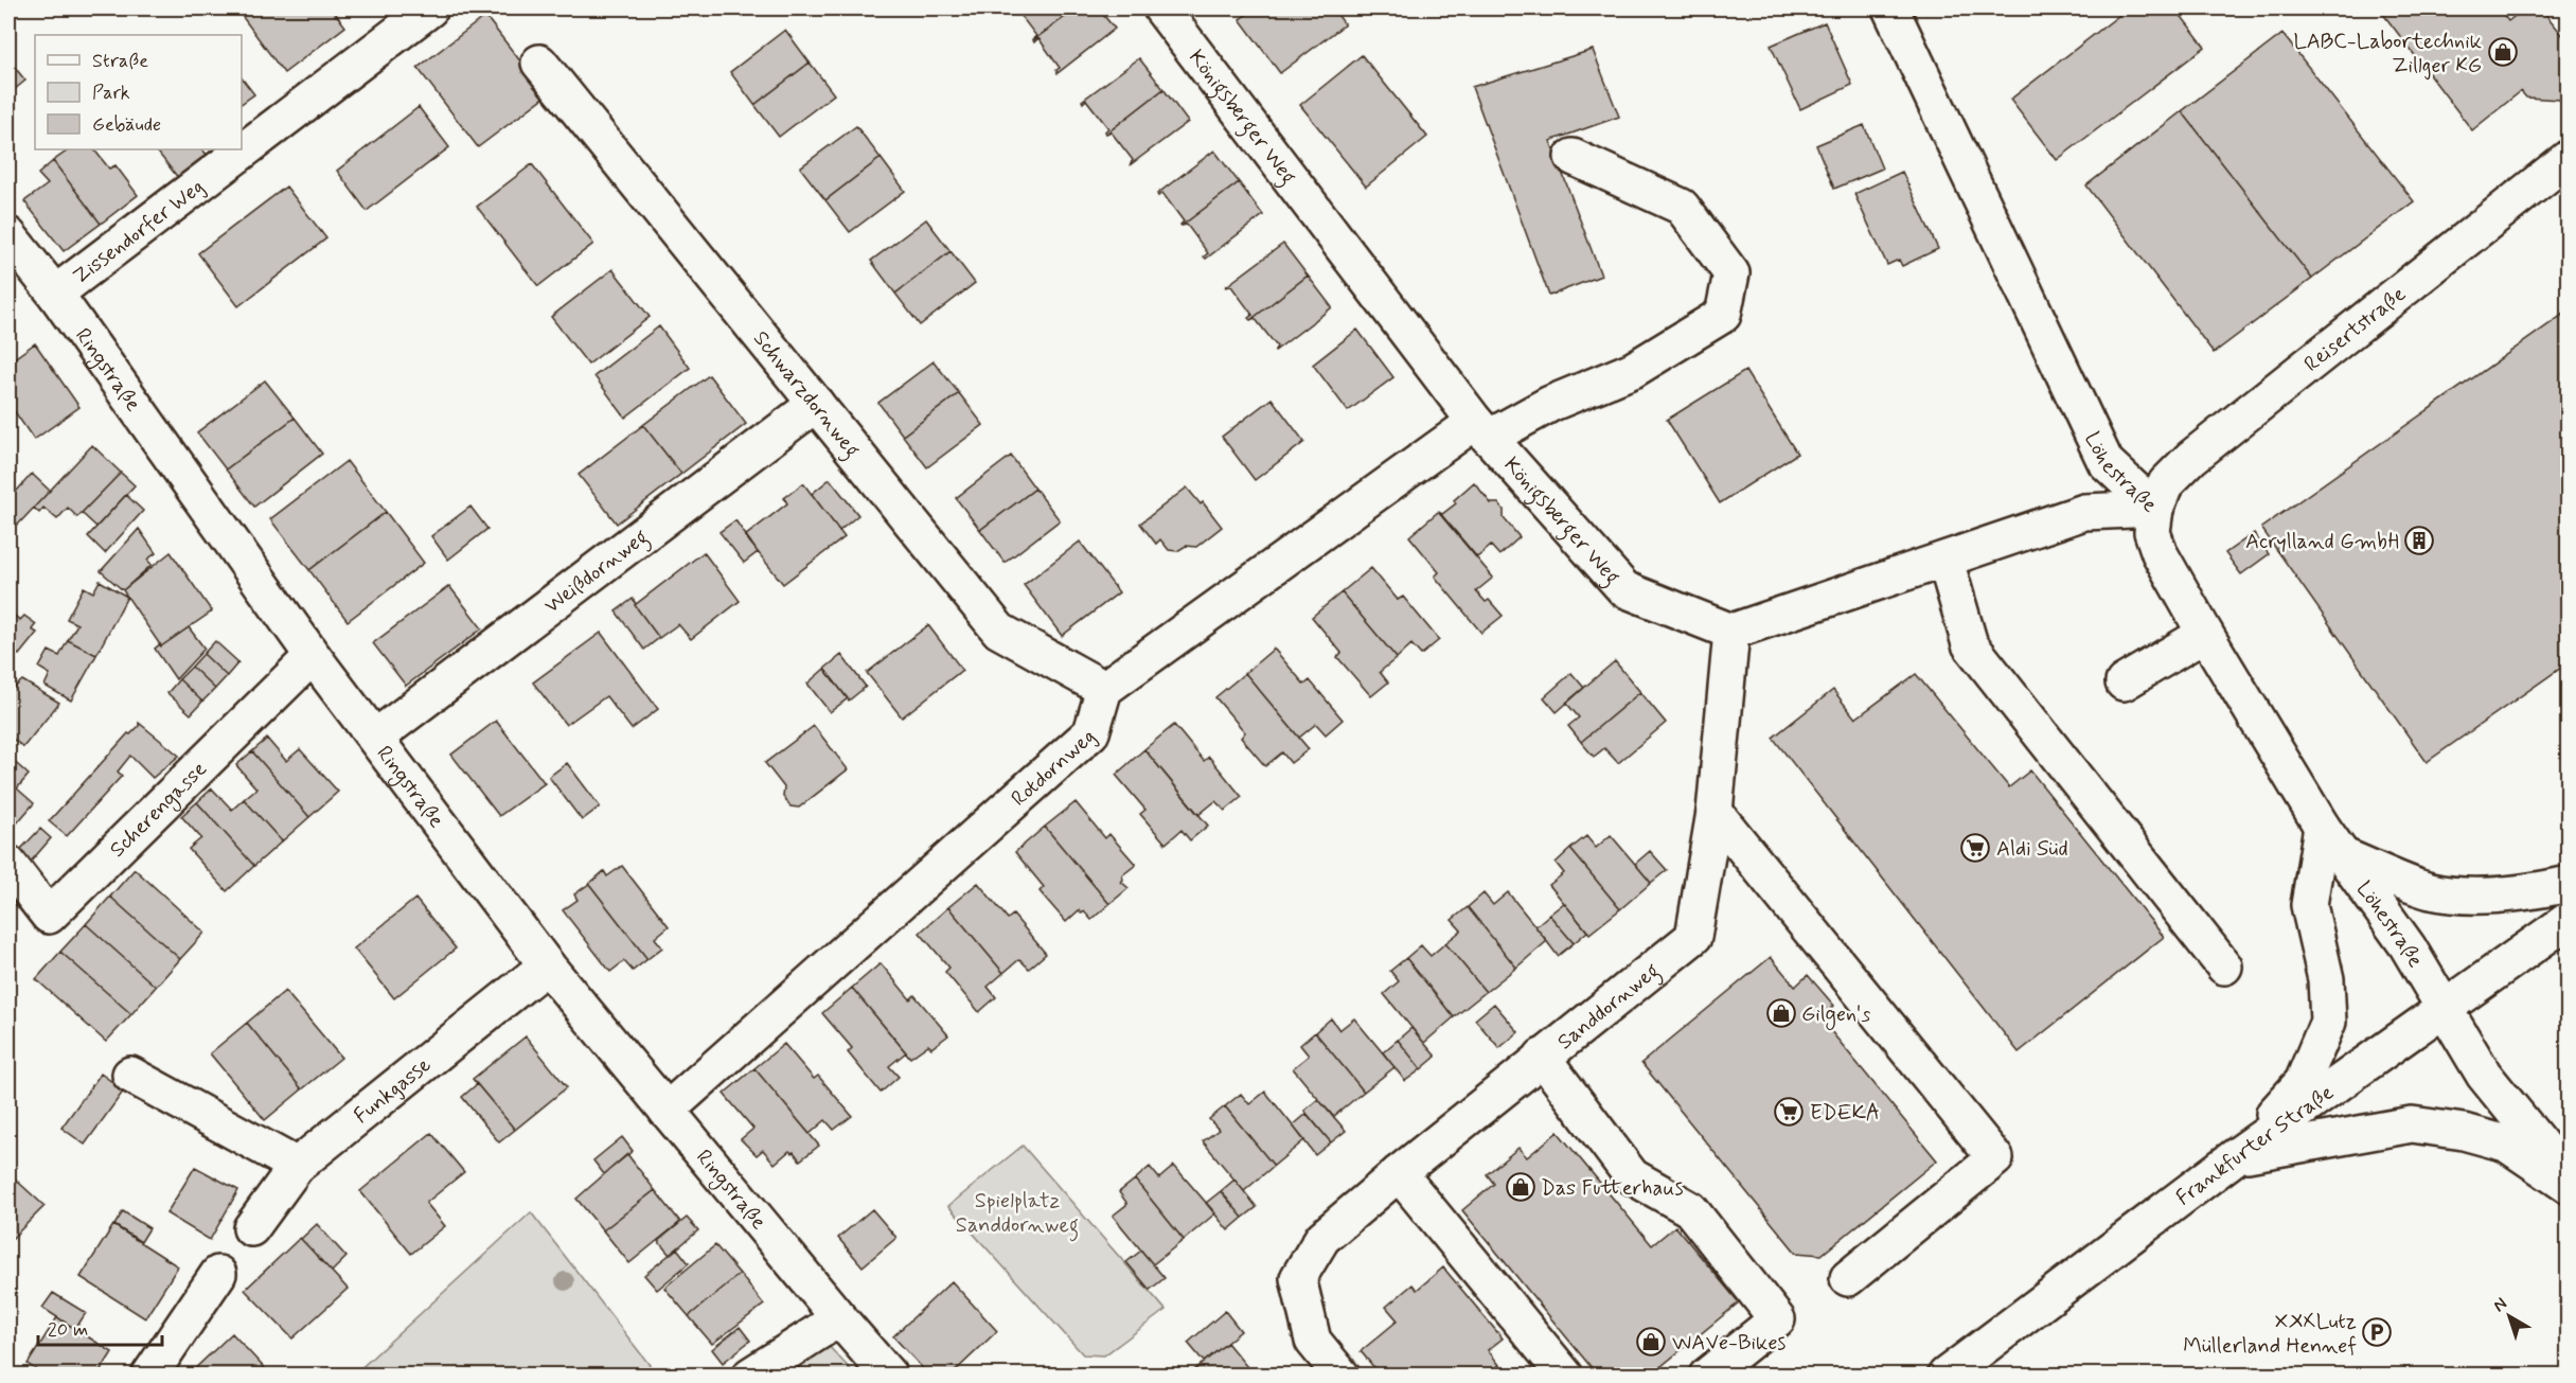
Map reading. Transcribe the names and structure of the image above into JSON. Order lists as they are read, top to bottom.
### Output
{
  "streets": {
    "street": [
      "Königsberger Weg",
      "Zissendorfer Weg",
      "Reisertstraße",
      "Ringstraße",
      "Schwarzdornweg",
      "Löhestraße",
      "Weißdornweg",
      "Rotdornweg",
      "Scherengasse",
      "Sanddornweg",
      "Funkgasse",
      "Frankfurter Straße"
    ]
  },
  "crossings": [
    ["Königsberger Weg", "Sanddornweg"],
    ["Zissendorfer Weg", "Ringstraße"],
    ["Reisertstraße", "Löhestraße"],
    ["Ringstraße", "Weißdornweg"],
    ["Ringstraße", "Rotdornweg"],
    ["Ringstraße", "Scherengasse"],
    ["Ringstraße", "Funkgasse"],
    ["Schwarzdornweg", "Weißdornweg"],
    ["Schwarzdornweg", "Rotdornweg"],
    ["Löhestraße", "Frankfurter Straße"]
  ],
  "parks": ["Spielplatz Sanddornweg"],
  "places": {
    "shop": [
      "LABC-Labortechnik Zillger KG",
      "Gilgen's",
      "Das Futterhaus",
      "WAVe-Bikes"
    ],
    "building": ["Acrylland GmbH"],
    "supermarket": ["Aldi Süd", "EDEKA"],
    "parking": ["XXXLutz Müllerland Hennef"]
  },
  "legend": ["Straße", "Park", "Gebäude"],
  "scale_bar": "20 m",
  "north": "top left"
}
